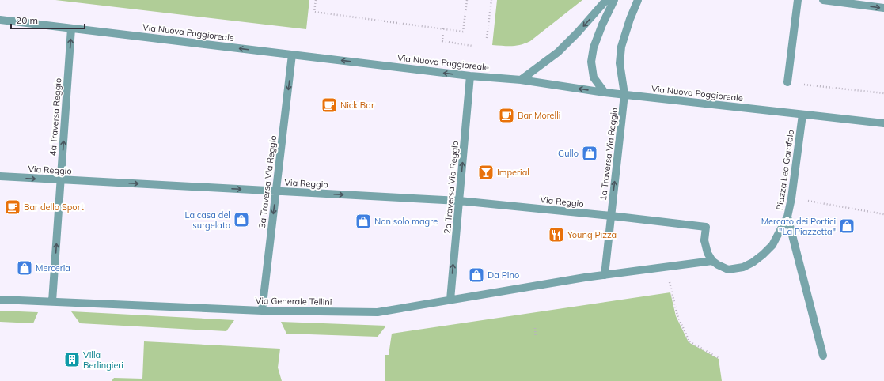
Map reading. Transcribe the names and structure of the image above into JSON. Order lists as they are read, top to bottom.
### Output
{
  "streets": {
    "street": [
      "Via Nuova Poggioreale",
      "4a Traversa Reggio",
      "1a Traversa Via Reggio",
      "Via Reggio",
      "Piazza Lea Garofalo",
      "3a Traversa Via Reggio",
      "2a Traversa Via Reggio",
      "Via Generale Tellini"
    ]
  },
  "crossings": [
    ["Via Nuova Poggioreale", "4a Traversa Reggio"],
    ["Via Nuova Poggioreale", "1a Traversa Via Reggio"],
    ["Via Nuova Poggioreale", "Piazza Lea Garofalo"],
    ["Via Nuova Poggioreale", "3a Traversa Via Reggio"],
    ["Via Nuova Poggioreale", "2a Traversa Via Reggio"],
    ["4a Traversa Reggio", "Via Reggio"],
    ["4a Traversa Reggio", "Via Generale Tellini"],
    ["1a Traversa Via Reggio", "Via Reggio"],
    ["1a Traversa Via Reggio", "Via Generale Tellini"],
    ["Via Reggio", "Piazza Lea Garofalo"],
    ["Via Reggio", "3a Traversa Via Reggio"],
    ["Via Reggio", "2a Traversa Via Reggio"],
    ["Via Reggio", "Via Generale Tellini"],
    ["Piazza Lea Garofalo", "Via Generale Tellini"],
    ["3a Traversa Via Reggio", "Via Generale Tellini"],
    ["2a Traversa Via Reggio", "Via Generale Tellini"]
  ],
  "one_way": [
    "Via Nuova Poggioreale",
    "4a Traversa Reggio",
    "1a Traversa Via Reggio",
    "Via Reggio",
    "3a Traversa Via Reggio",
    "2a Traversa Via Reggio"
  ],
  "places": {
    "cafe": ["Nick Bar", "Bar Morelli", "Bar dello Sport"],
    "shop": [
      "Gullo",
      "La casa del surgelato",
      "Non solo magre",
      "Mercato dei Portici \"La Piazzetta\"",
      "Merceria",
      "Da Pino"
    ],
    "bar": ["Imperial"],
    "restaurant": ["Young Pizza"],
    "building": ["Villa Berlingieri"]
  },
  "scale_bar": "20 m"
}
